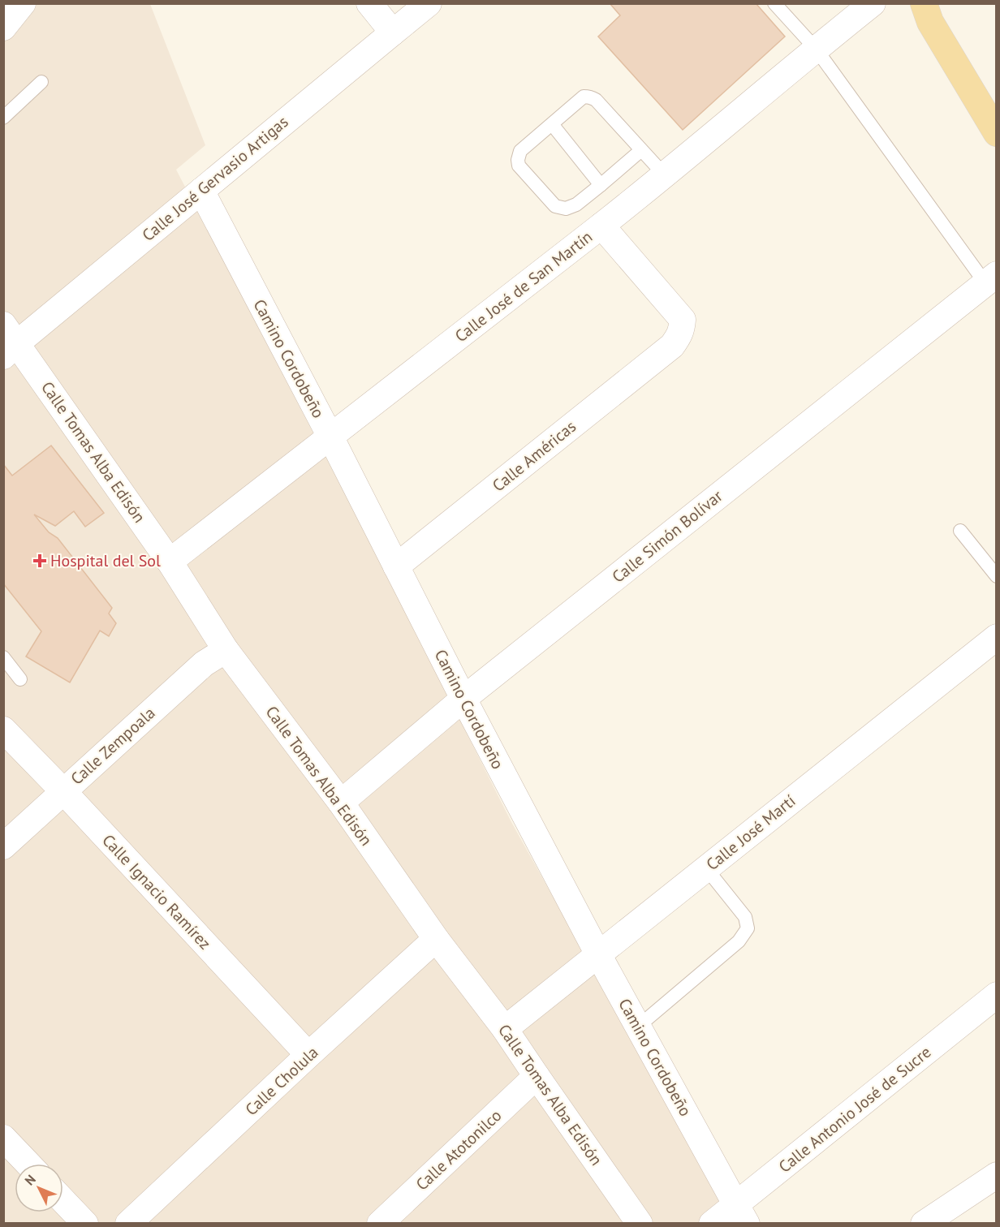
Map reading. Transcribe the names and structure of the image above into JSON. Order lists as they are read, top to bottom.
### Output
{
  "streets": {
    "street": [
      "Calle José Gervasio Artigas",
      "Calle José de San Martín",
      "Camino Cordobeño",
      "Calle Tomas Alba Edisón",
      "Calle Américas",
      "Calle Simón Bolívar",
      "Calle Zempoala",
      "Calle José Martí",
      "Calle Ignacio Ramírez",
      "Calle Cholula",
      "Calle Antonio José de Sucre",
      "Calle Atotonilco"
    ]
  },
  "crossings": [
    ["Calle José Gervasio Artigas", "Camino Cordobeño"],
    ["Calle José Gervasio Artigas", "Calle Tomas Alba Edisón"],
    ["Calle José de San Martín", "Camino Cordobeño"],
    ["Calle José de San Martín", "Calle Tomas Alba Edisón"],
    ["Calle José de San Martín", "Calle Américas"],
    ["Camino Cordobeño", "Calle Américas"],
    ["Camino Cordobeño", "Calle Simón Bolívar"],
    ["Camino Cordobeño", "Calle José Martí"],
    ["Camino Cordobeño", "Calle Antonio José de Sucre"],
    ["Calle Tomas Alba Edisón", "Calle Simón Bolívar"],
    ["Calle Tomas Alba Edisón", "Calle Zempoala"],
    ["Calle Tomas Alba Edisón", "Calle José Martí"],
    ["Calle Tomas Alba Edisón", "Calle Cholula"],
    ["Calle Tomas Alba Edisón", "Calle Atotonilco"],
    ["Calle Zempoala", "Calle Ignacio Ramírez"],
    ["Calle Ignacio Ramírez", "Calle Cholula"]
  ],
  "places": {
    "health": ["Hospital del Sol"]
  },
  "north": "top left"
}
